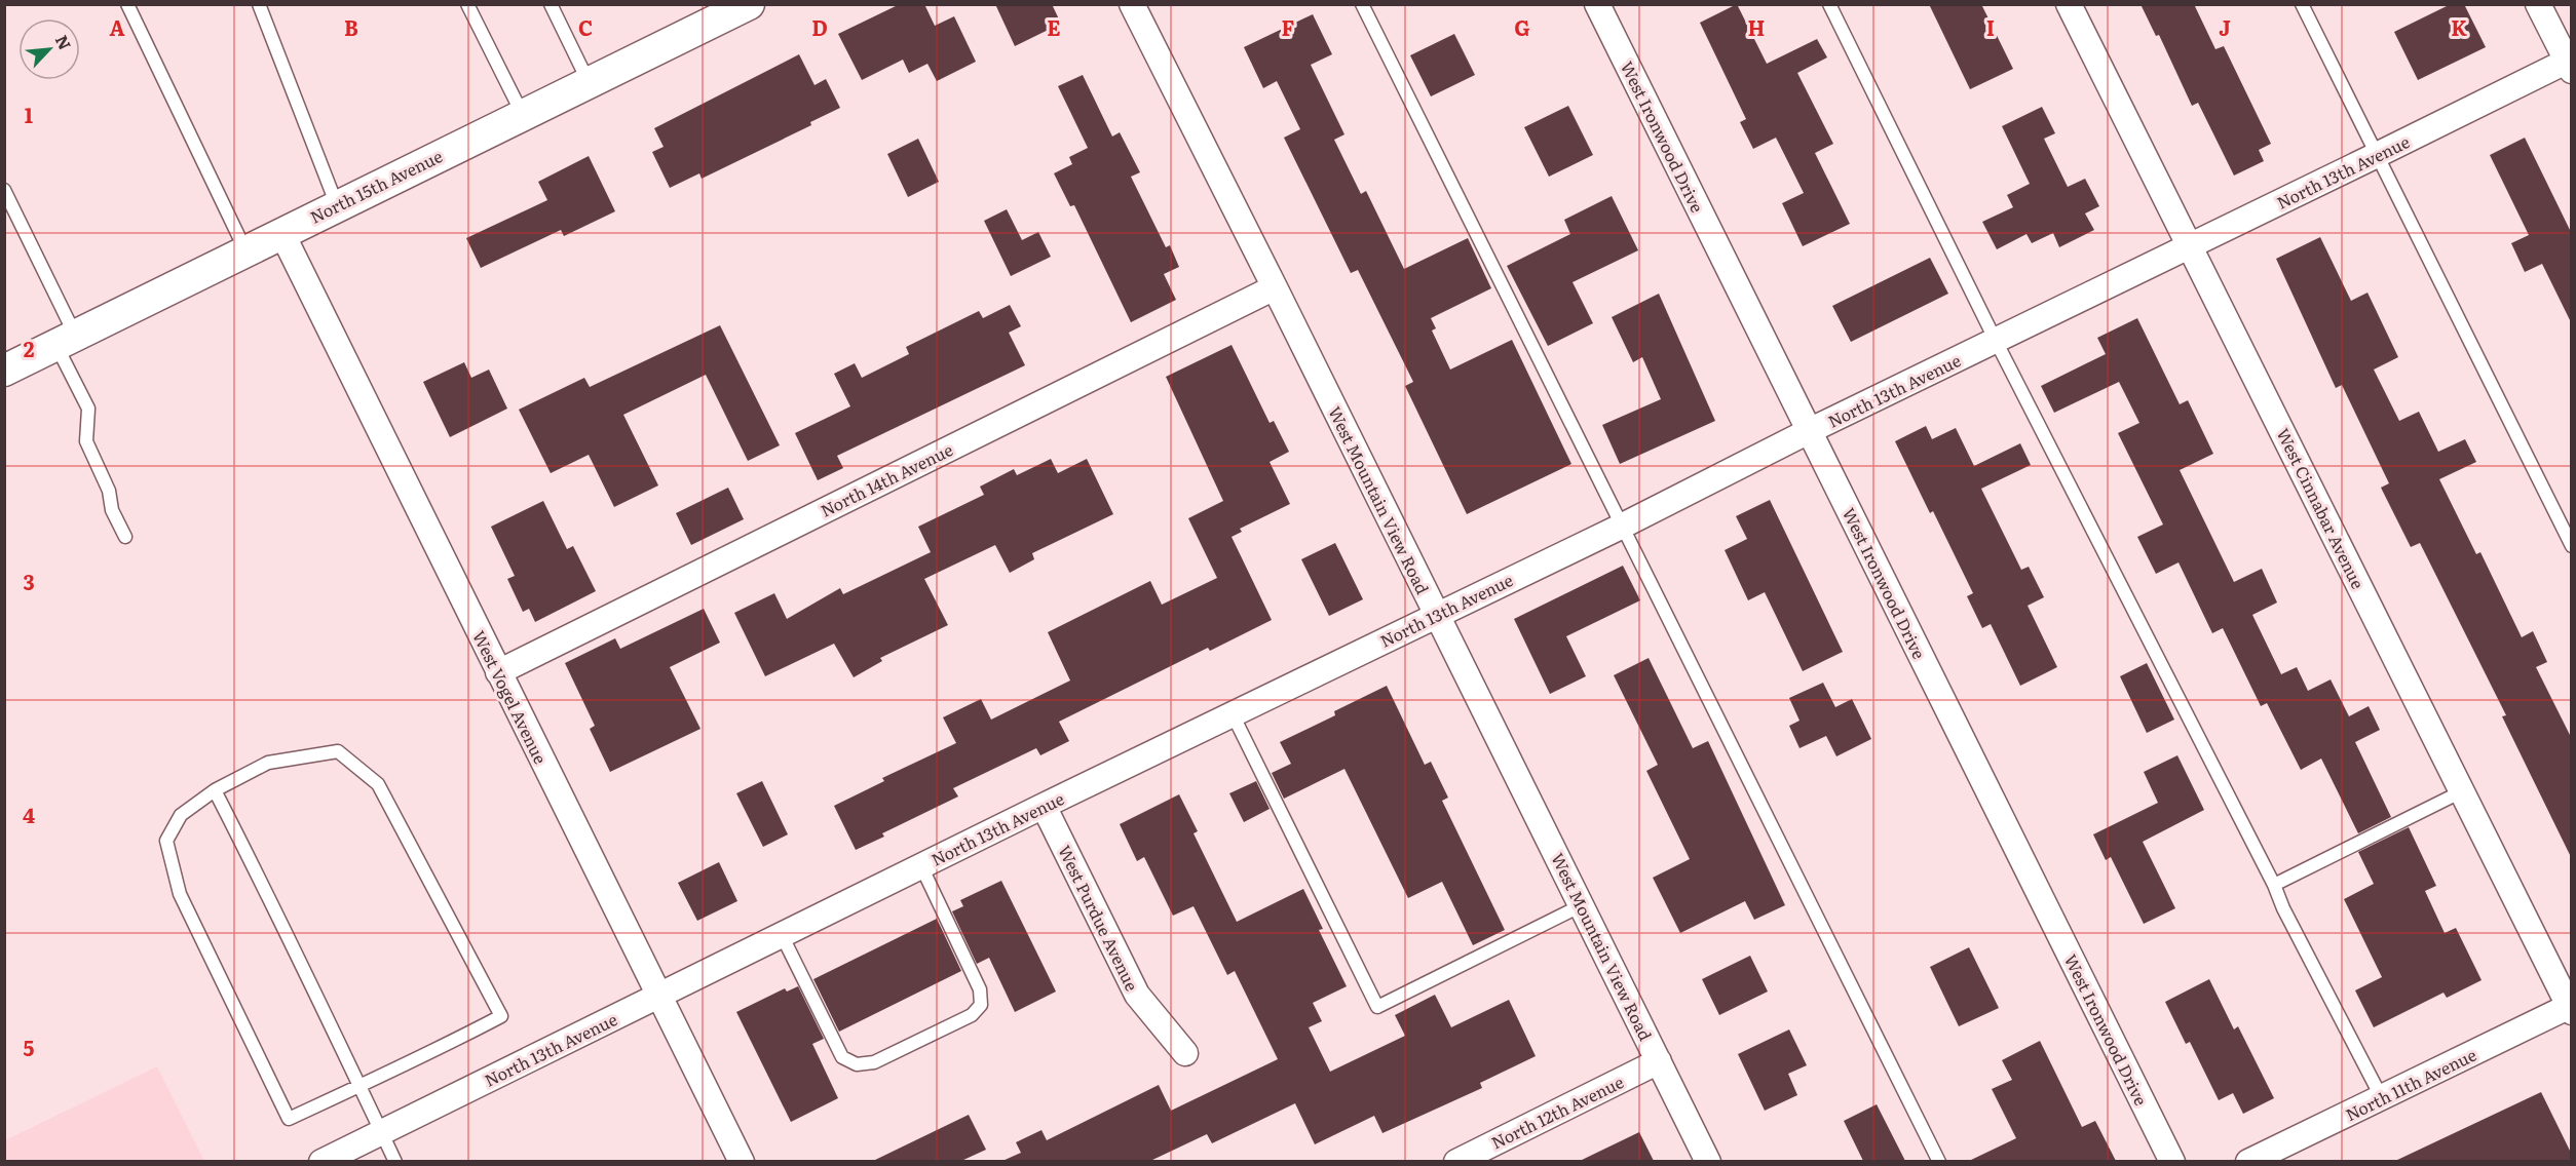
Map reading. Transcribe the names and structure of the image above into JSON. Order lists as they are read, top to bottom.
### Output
{
  "streets": {
    "street": [
      "West Ironwood Drive",
      "North 13th Avenue",
      "North 15th Avenue",
      "North 14th Avenue",
      "West Mountain View Road",
      "West Cinnabar Avenue",
      "West Vogel Avenue",
      "West Purdue Avenue",
      "North 11th Avenue",
      "North 12th Avenue"
    ]
  },
  "crossings": [
    ["West Ironwood Drive", "North 13th Avenue"],
    ["North 13th Avenue", "West Mountain View Road"],
    ["North 13th Avenue", "West Cinnabar Avenue"],
    ["North 13th Avenue", "West Vogel Avenue"],
    ["North 13th Avenue", "West Purdue Avenue"],
    ["North 15th Avenue", "West Vogel Avenue"],
    ["North 14th Avenue", "West Mountain View Road"],
    ["North 14th Avenue", "West Vogel Avenue"],
    ["West Mountain View Road", "North 12th Avenue"],
    ["West Cinnabar Avenue", "North 11th Avenue"]
  ],
  "north": "top right",
  "grid": {
    "columns": [
      "A",
      "B",
      "C",
      "D",
      "E",
      "F",
      "G",
      "H",
      "I",
      "J",
      "K"
    ],
    "rows": [
      "1",
      "2",
      "3",
      "4",
      "5"
    ]
  }
}
